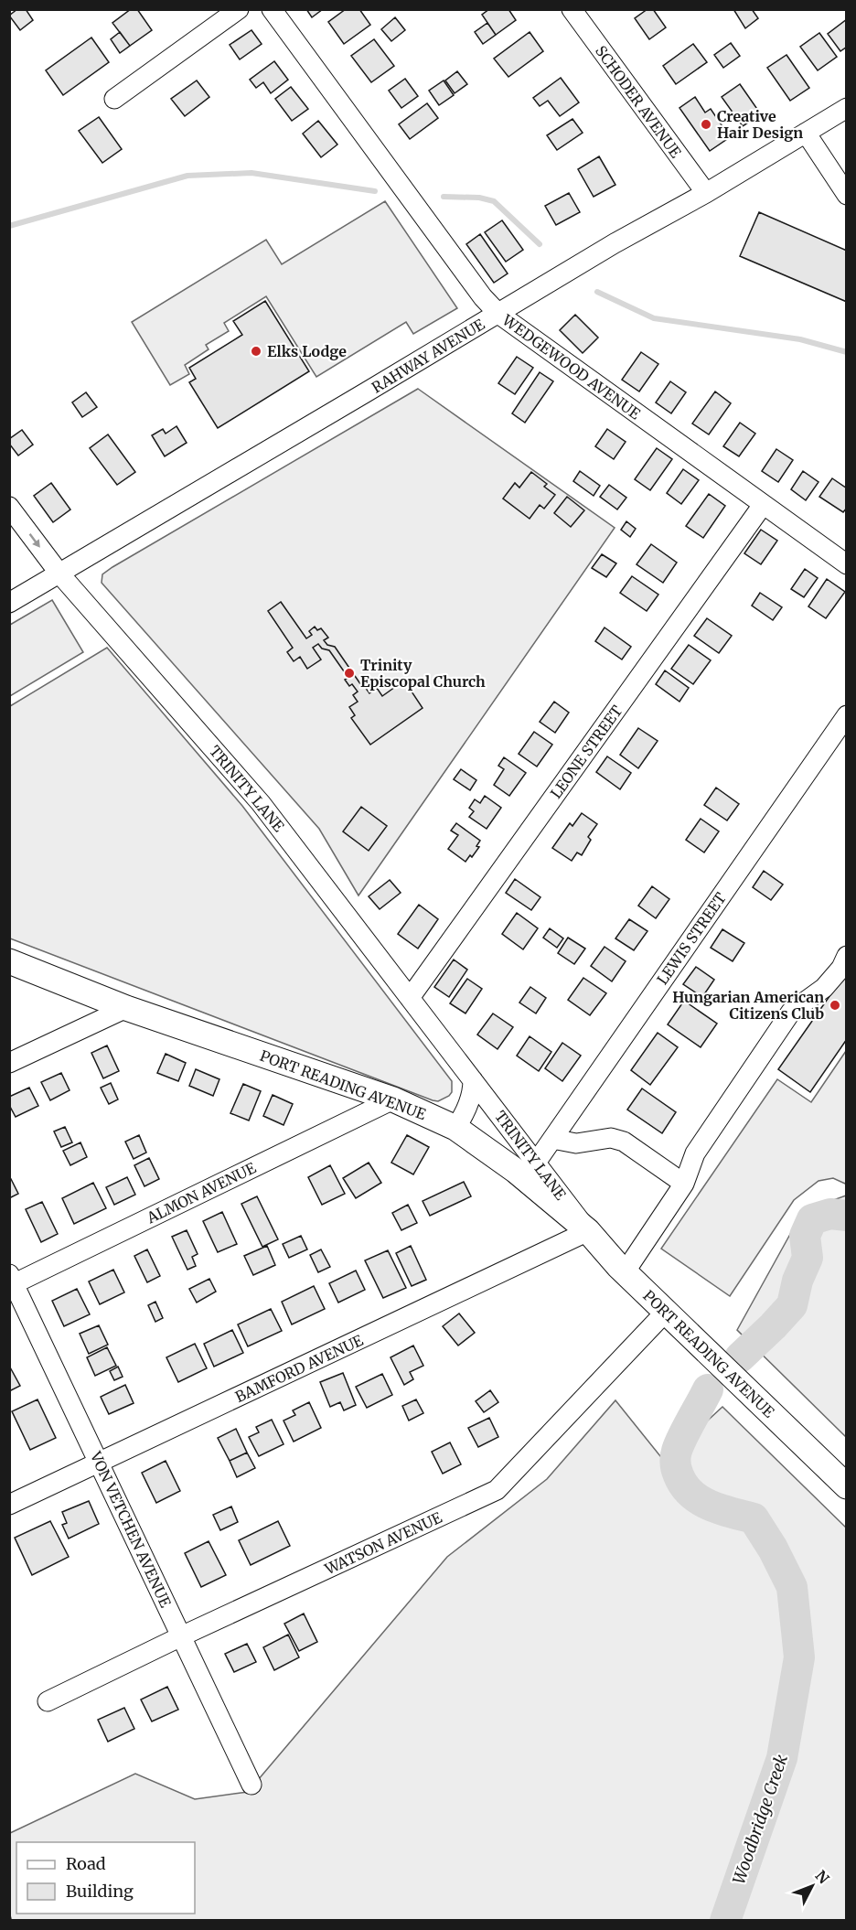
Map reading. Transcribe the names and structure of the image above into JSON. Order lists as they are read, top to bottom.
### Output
{
  "streets": {
    "main road": ["PORT READING AVENUE"],
    "street": [
      "SCHODER AVENUE",
      "RAHWAY AVENUE",
      "WEDGEWOOD AVENUE",
      "LEONE STREET",
      "TRINITY LANE",
      "LEWIS STREET",
      "ALMON AVENUE",
      "BAMFORD AVENUE",
      "VON VETCHEN AVENUE",
      "WATSON AVENUE"
    ]
  },
  "crossings": [
    ["SCHODER AVENUE", "RAHWAY AVENUE"],
    ["RAHWAY AVENUE", "WEDGEWOOD AVENUE"],
    ["RAHWAY AVENUE", "TRINITY LANE"],
    ["WEDGEWOOD AVENUE", "LEONE STREET"],
    ["LEONE STREET", "TRINITY LANE"],
    ["TRINITY LANE", "LEWIS STREET"],
    ["TRINITY LANE", "PORT READING AVENUE"],
    ["TRINITY LANE", "BAMFORD AVENUE"],
    ["PORT READING AVENUE", "ALMON AVENUE"],
    ["PORT READING AVENUE", "BAMFORD AVENUE"],
    ["PORT READING AVENUE", "WATSON AVENUE"],
    ["ALMON AVENUE", "VON VETCHEN AVENUE"],
    ["BAMFORD AVENUE", "VON VETCHEN AVENUE"],
    ["VON VETCHEN AVENUE", "WATSON AVENUE"]
  ],
  "water": ["Woodbridge Creek"],
  "places": [
    "Creative Hair Design",
    "Elks Lodge",
    "Trinity Episcopal Church",
    "Hungarian American Citizens Club"
  ],
  "legend": ["Road", "Building"],
  "north": "top right"
}
